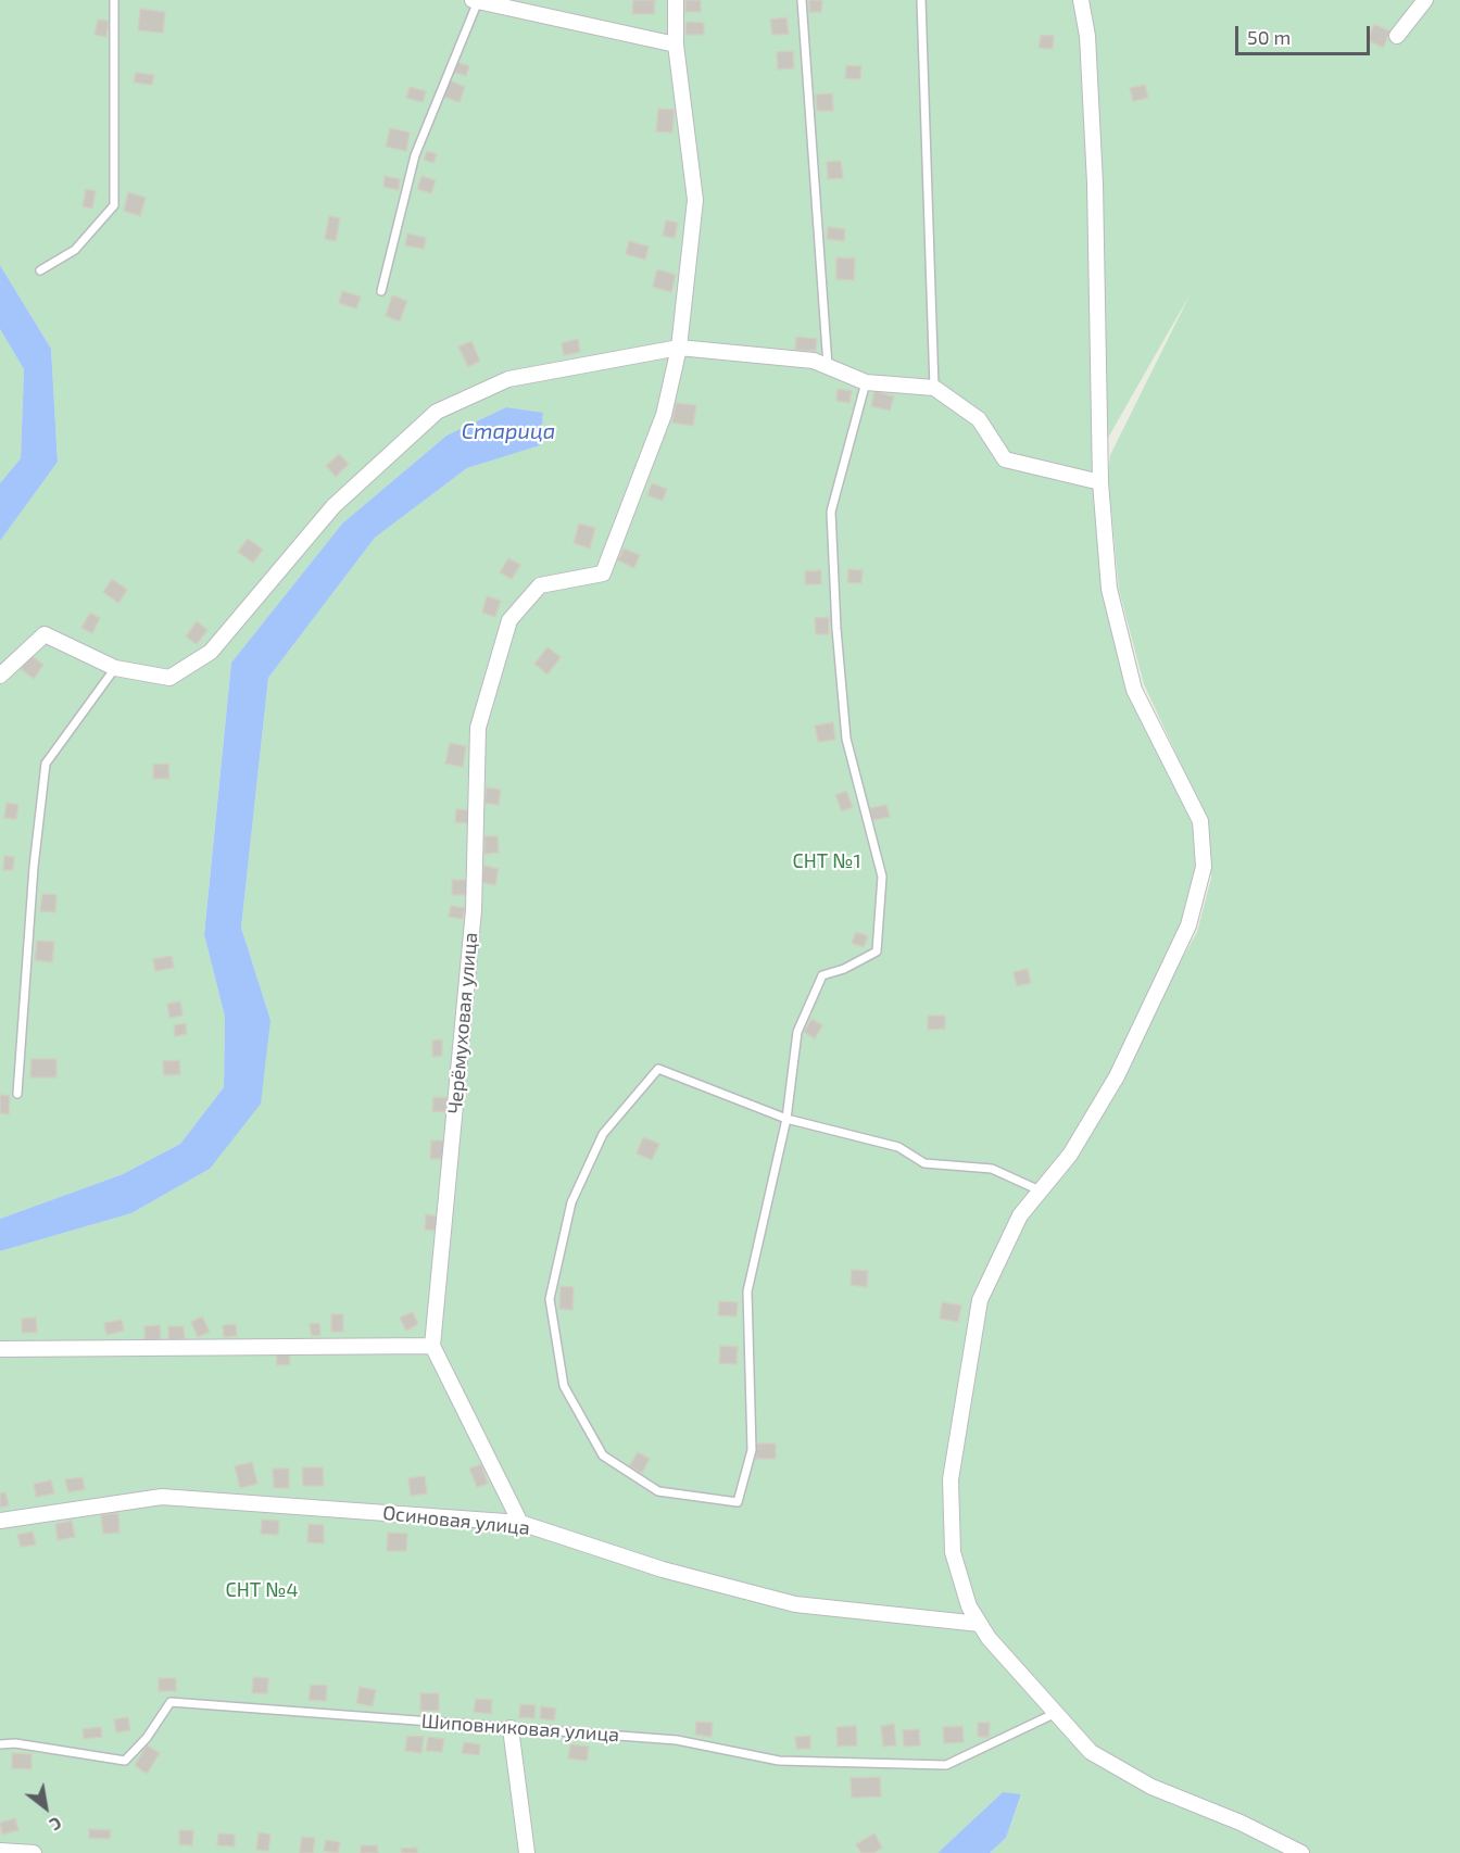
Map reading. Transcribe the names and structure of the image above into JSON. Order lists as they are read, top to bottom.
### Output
{
  "streets": {
    "street": ["Черёмуховая улица", "Осиновая улица"],
    "lane": ["Шиповниковая улица"]
  },
  "water": ["Старица"],
  "parks": ["СНТ №1", "СНТ №4"],
  "scale_bar": "50 m",
  "north": "bottom right"
}
